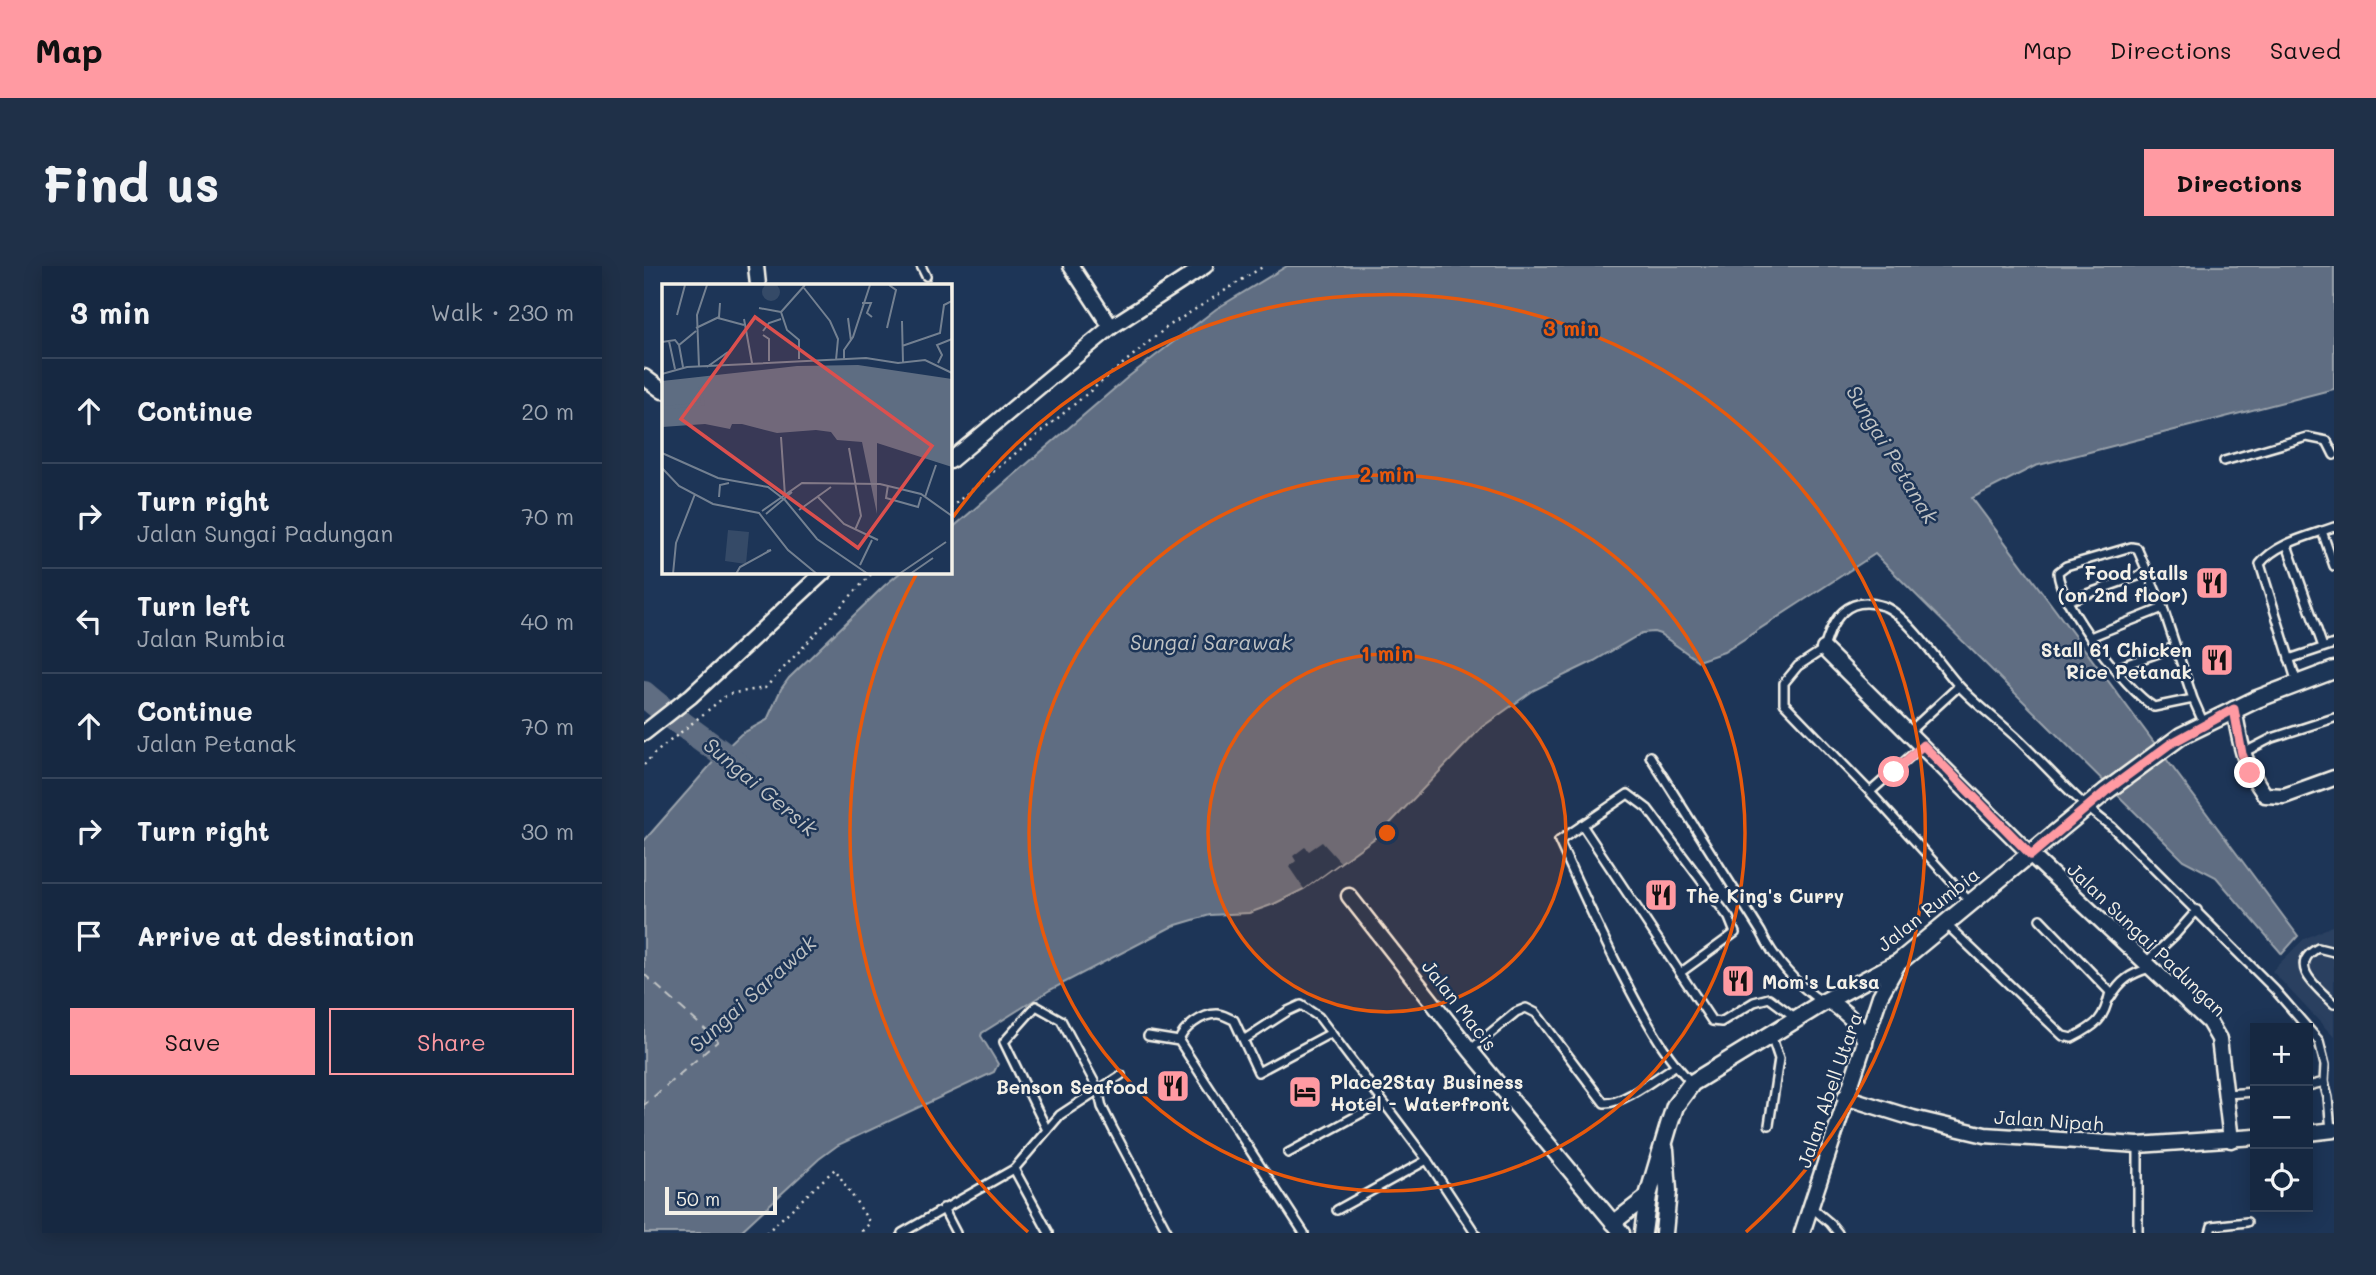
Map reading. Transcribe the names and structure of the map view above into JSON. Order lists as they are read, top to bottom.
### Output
{
  "streets": {
    "street": [
      "Jalan Rumbia",
      "Jalan Sungai Padungan",
      "Jalan Macis",
      "Jalan Abell Utara",
      "Jalan Nipah"
    ]
  },
  "crossings": [
    ["Jalan Rumbia", "Jalan Sungai Padungan"],
    ["Jalan Rumbia", "Jalan Abell Utara"],
    ["Jalan Sungai Padungan", "Jalan Nipah"],
    ["Jalan Abell Utara", "Jalan Nipah"]
  ],
  "water": ["Sungai Petanak", "Sungai Sarawak", "Sungai Gersik"],
  "places": {
    "restaurant": [
      "Food stalls (on 2nd floor)",
      "Stall 61 Chicken Rice Petanak",
      "The King's Curry",
      "Mom's Laksa",
      "Benson Seafood"
    ],
    "hotel": ["Place2Stay Business Hotel - Waterfront"]
  },
  "scale_bar": "50 m",
  "page": {
    "header": "Map",
    "nav": ["Map", "Directions", "Saved"],
    "buttons": [
      "Directions",
      ["Save", "Share"]
    ],
    "title": "Find us",
    "heading": ["3 min", "Walk · 230 m"],
    "list": [
      ["Continue", "20 m"],
      ["Turn right", "Jalan Sungai Padungan", "70 m"],
      ["Turn left", "Jalan Rumbia", "40 m"],
      ["Continue", "Jalan Petanak", "70 m"],
      ["Turn right", "30 m"],
      "Arrive at destination"
    ],
    "map_buttons": ["+", "−"],
    "scale": "50 m"
  },
  "rings": ["3 min", "2 min", "1 min"]
}
